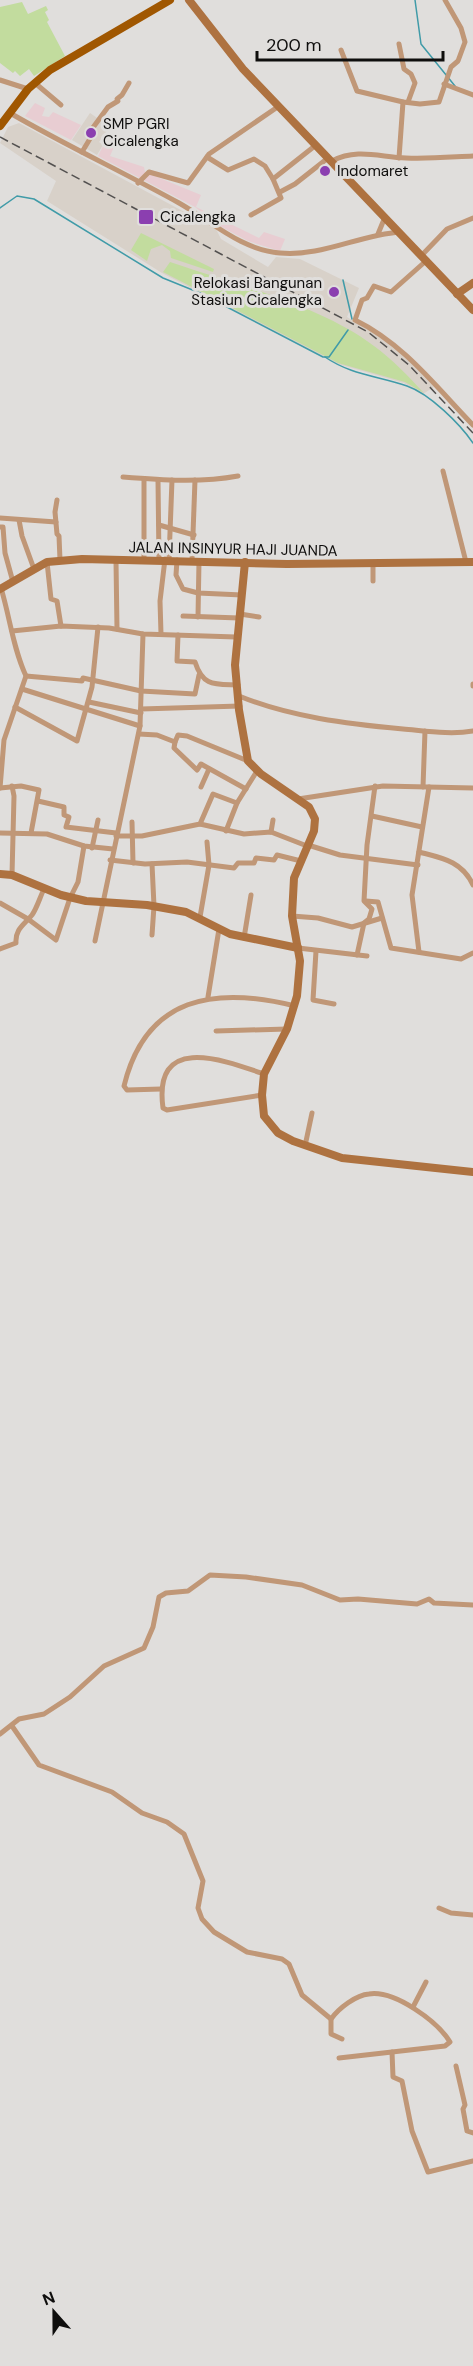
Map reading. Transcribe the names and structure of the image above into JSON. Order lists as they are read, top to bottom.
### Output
{
  "streets": {
    "street": ["JALAN INSINYUR HAJI JUANDA"]
  },
  "places": {
    "other": ["SMP PGRI Cicalengka", "Indomaret", "Relokasi Bangunan Stasiun Cicalengka"],
    "transit": ["Cicalengka"]
  },
  "scale_bar": "200 m",
  "north": "top"
}
